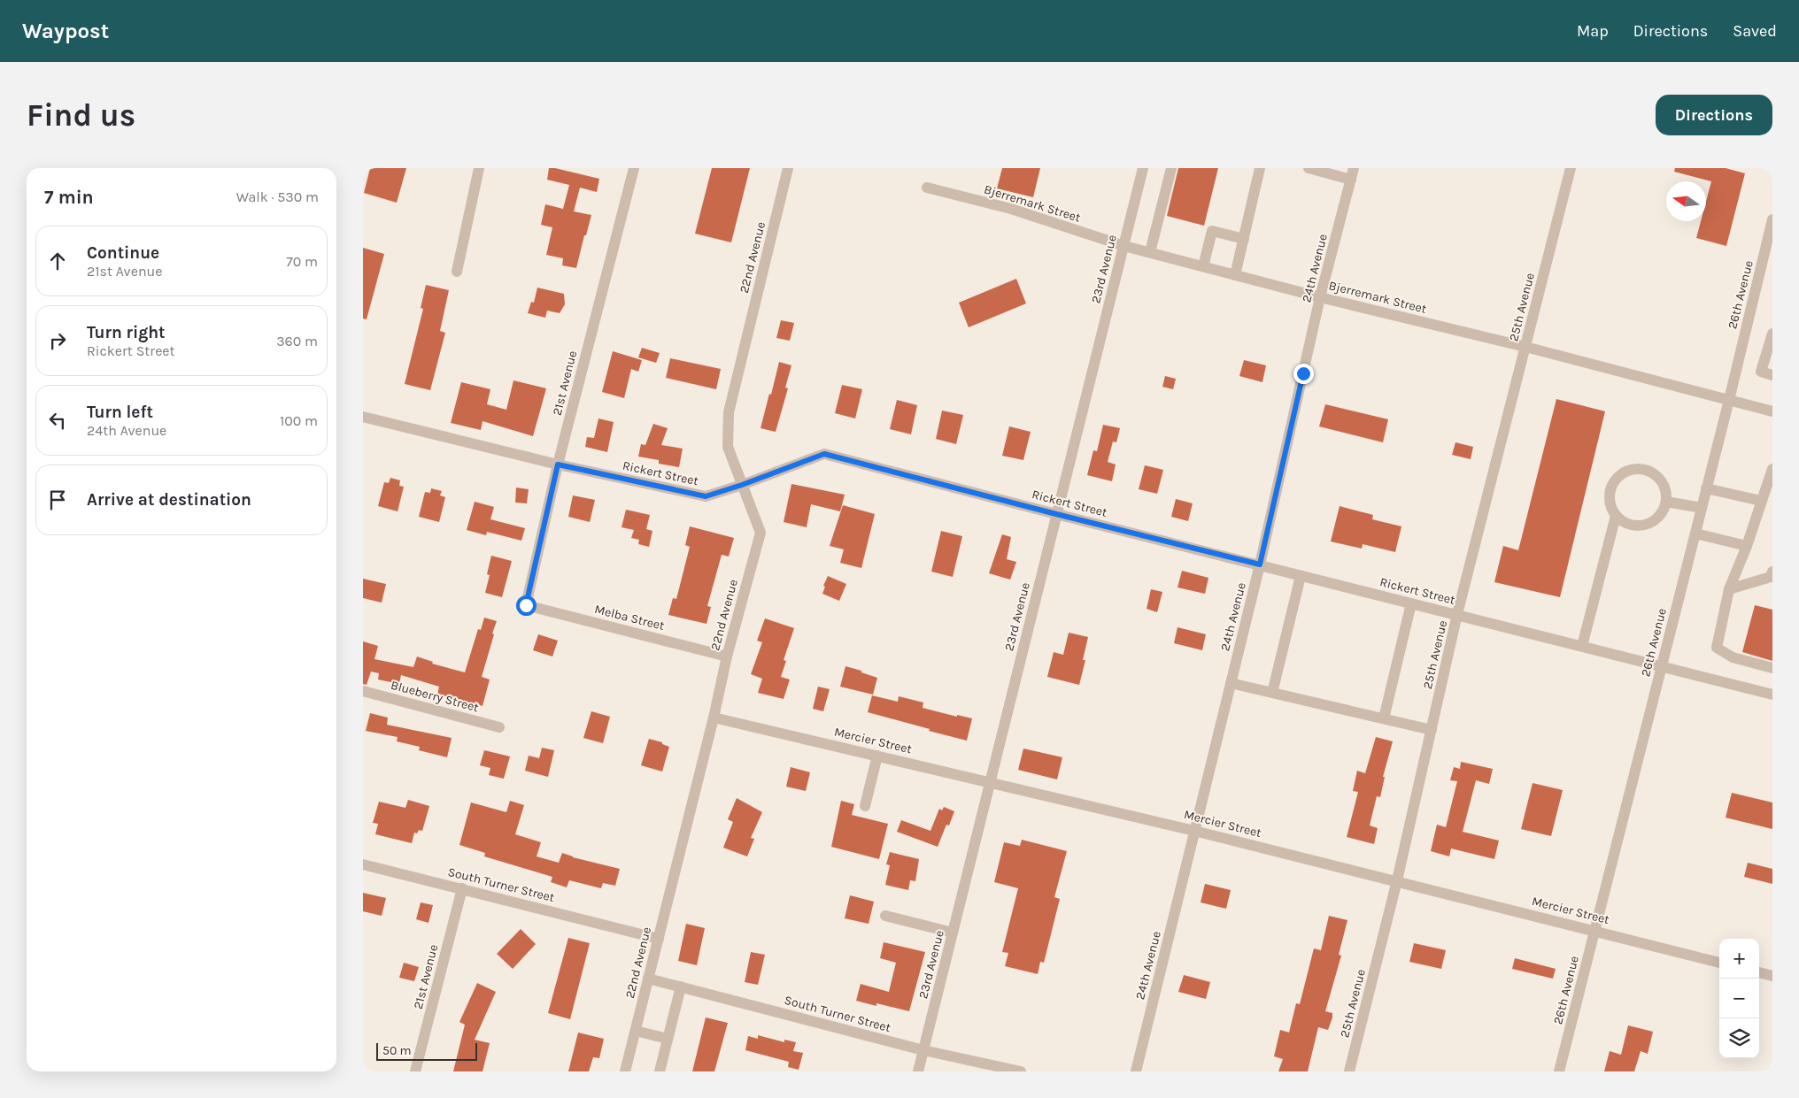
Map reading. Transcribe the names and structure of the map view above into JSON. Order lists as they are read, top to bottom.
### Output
{
  "streets": {
    "street": [
      "Bjerremark Street",
      "22nd Avenue",
      "24th Avenue",
      "23rd Avenue",
      "26th Avenue",
      "25th Avenue",
      "21st Avenue",
      "Rickert Street",
      "Melba Street",
      "Blueberry Street",
      "Mercier Street",
      "South Turner Street"
    ]
  },
  "crossings": [
    ["Bjerremark Street", "24th Avenue"],
    ["Bjerremark Street", "23rd Avenue"],
    ["Bjerremark Street", "26th Avenue"],
    ["Bjerremark Street", "25th Avenue"],
    ["22nd Avenue", "Rickert Street"],
    ["22nd Avenue", "Melba Street"],
    ["22nd Avenue", "Mercier Street"],
    ["22nd Avenue", "South Turner Street"],
    ["24th Avenue", "Rickert Street"],
    ["24th Avenue", "Mercier Street"],
    ["23rd Avenue", "Rickert Street"],
    ["23rd Avenue", "Mercier Street"],
    ["23rd Avenue", "South Turner Street"],
    ["26th Avenue", "Rickert Street"],
    ["26th Avenue", "Mercier Street"],
    ["25th Avenue", "Rickert Street"],
    ["25th Avenue", "Mercier Street"],
    ["21st Avenue", "Rickert Street"],
    ["21st Avenue", "Melba Street"],
    ["21st Avenue", "South Turner Street"]
  ],
  "scale_bar": "50 m",
  "north": "left",
  "page": {
    "header": "Waypost",
    "nav": ["Map", "Directions", "Saved"],
    "buttons": "Directions",
    "title": "Find us",
    "heading": ["7 min", "Walk · 530 m"],
    "list": [
      ["Continue", "21st Avenue", "70 m"],
      ["Turn right", "Rickert Street", "360 m"],
      ["Turn left", "24th Avenue", "100 m"],
      "Arrive at destination"
    ],
    "map_buttons": ["+", "−"],
    "scale": "50 m"
  }
}
